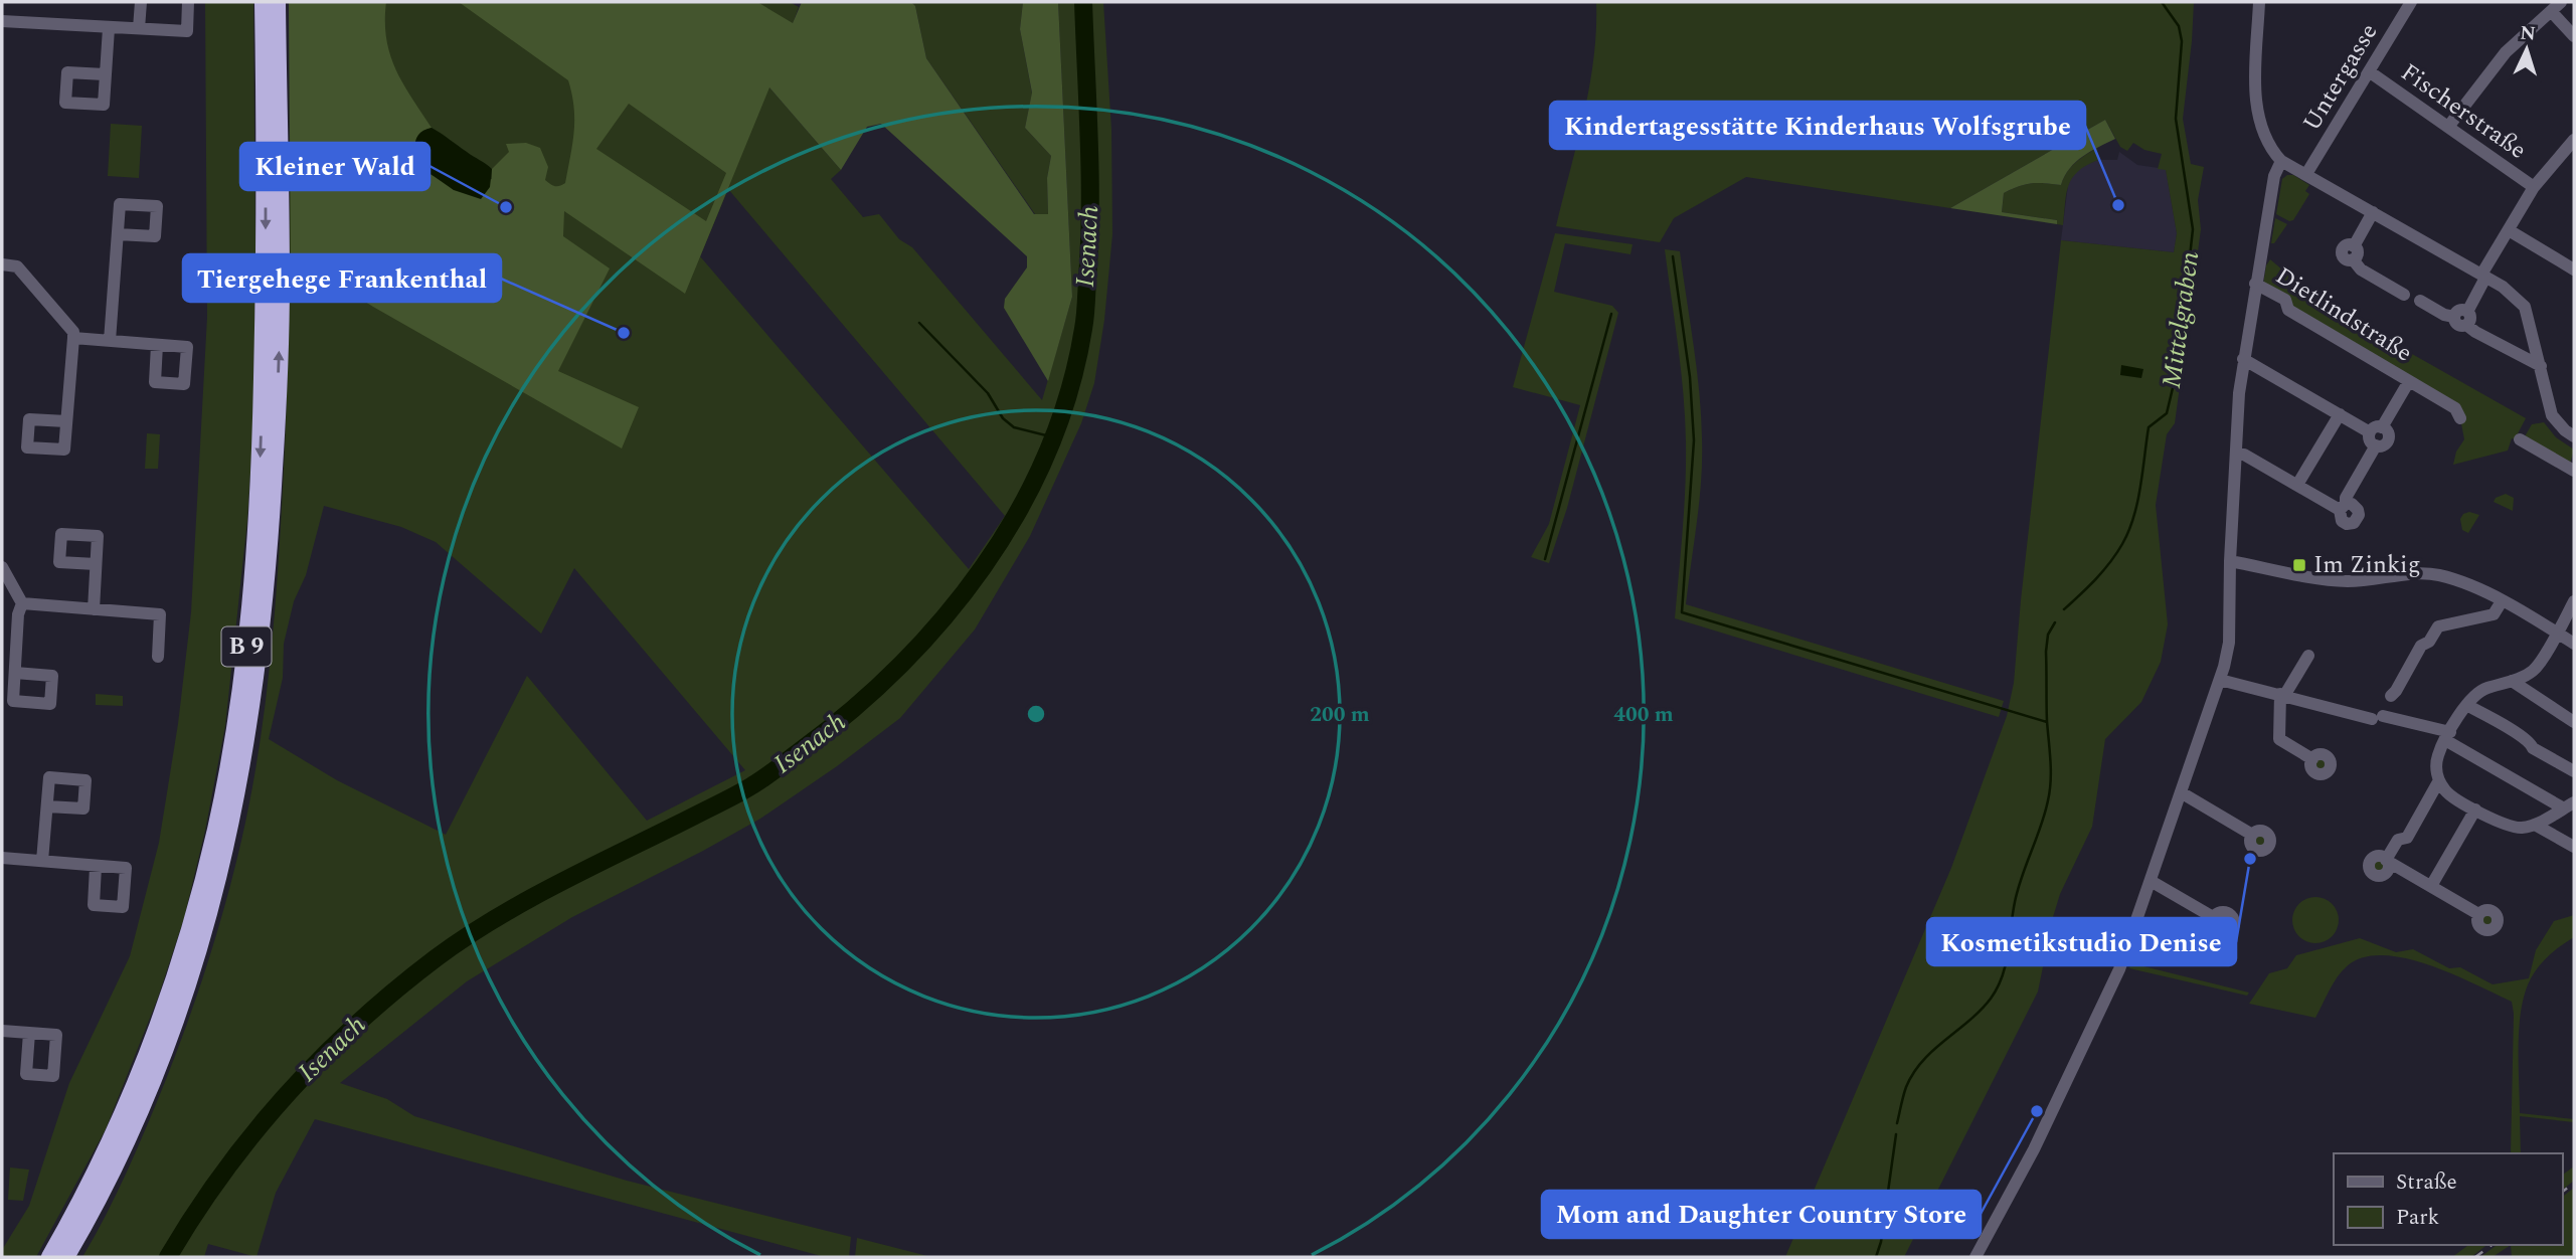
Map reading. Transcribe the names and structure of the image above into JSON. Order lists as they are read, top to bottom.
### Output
{
  "streets": {
    "highway": ["B 9"],
    "street": ["Untergasse", "Fischerstraße", "Dietlindstraße"]
  },
  "crossings": [
    ["Untergasse", "Fischerstraße"]
  ],
  "water": ["Isenach", "Mittelgraben"],
  "places": {
    "other": [
      "Kindertagesstätte Kinderhaus Wolfsgrube",
      "Kleiner Wald",
      "Tiergehege Frankenthal",
      "Kosmetikstudio Denise",
      "Mom and Daughter Country Store"
    ],
    "transit": ["Im Zinkig"]
  },
  "legend": ["Straße", "Park"],
  "north": "top",
  "rings": ["200 m", "400 m"]
}
